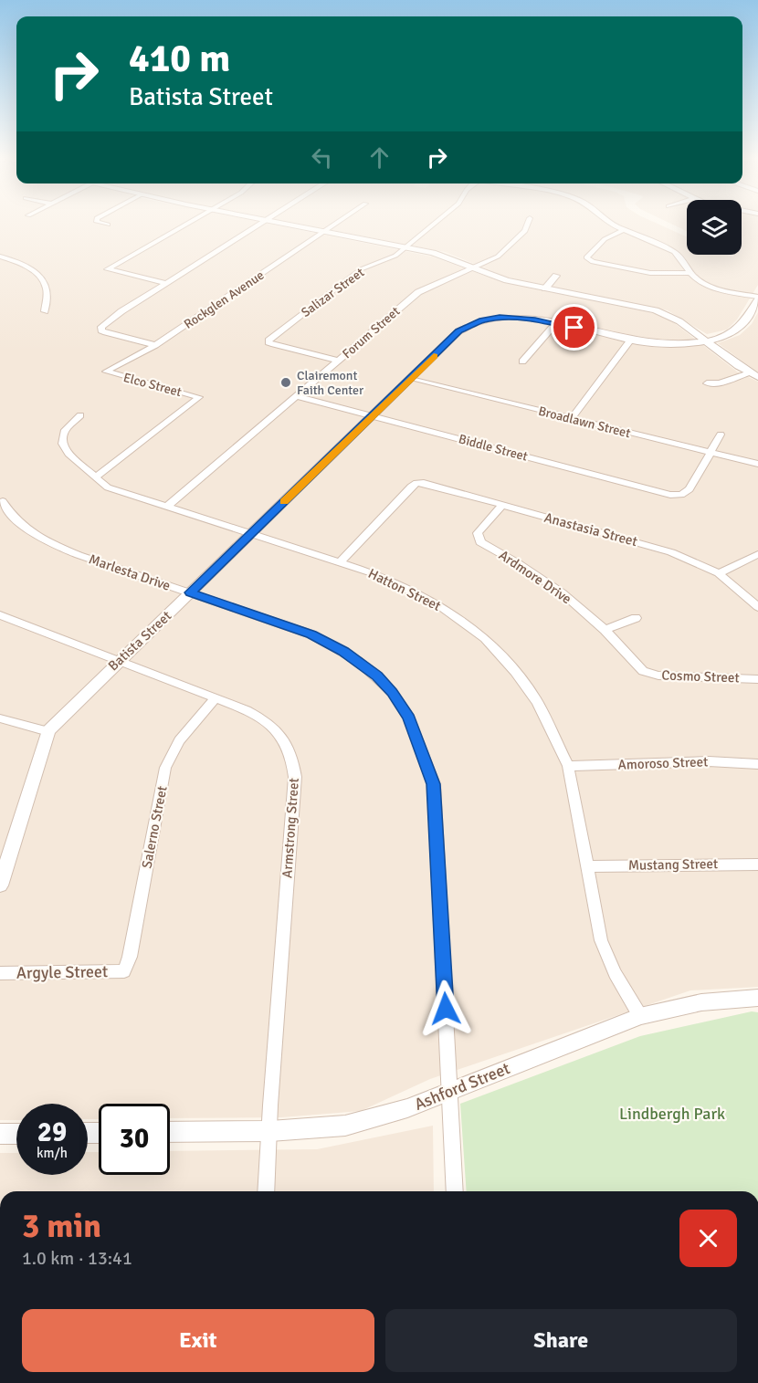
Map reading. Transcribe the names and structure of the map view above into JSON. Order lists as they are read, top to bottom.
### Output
{
  "streets": {
    "street": [
      "Salizar Street",
      "Rockglen Avenue",
      "Forum Street",
      "Elco Street",
      "Broadlawn Street",
      "Biddle Street",
      "Anastasia Street",
      "Marlesta Drive",
      "Ardmore Drive",
      "Hatton Street",
      "Batista Street",
      "Cosmo Street",
      "Amoroso Street",
      "Salerno Street",
      "Armstrong Street",
      "Mustang Street",
      "Argyle Street",
      "Ashford Street"
    ]
  },
  "crossings": [
    ["Salizar Street", "Forum Street"],
    ["Rockglen Avenue", "Elco Street"],
    ["Forum Street", "Biddle Street"],
    ["Forum Street", "Hatton Street"],
    ["Elco Street", "Hatton Street"],
    ["Broadlawn Street", "Biddle Street"],
    ["Broadlawn Street", "Batista Street"],
    ["Biddle Street", "Batista Street"],
    ["Anastasia Street", "Ardmore Drive"],
    ["Anastasia Street", "Hatton Street"],
    ["Marlesta Drive", "Batista Street"],
    ["Marlesta Drive", "Ashford Street"],
    ["Ardmore Drive", "Cosmo Street"],
    ["Hatton Street", "Batista Street"],
    ["Hatton Street", "Amoroso Street"],
    ["Hatton Street", "Mustang Street"],
    ["Hatton Street", "Ashford Street"],
    ["Batista Street", "Armstrong Street"],
    ["Salerno Street", "Armstrong Street"],
    ["Salerno Street", "Argyle Street"],
    ["Armstrong Street", "Ashford Street"]
  ],
  "parks": ["Lindbergh Park"],
  "places": ["Clairemont Faith Center"],
  "page": {
    "turn": ["410 m", "Batista Street"],
    "speed": "29 km/h",
    "limit": "30",
    "heading": ["3 min", "1.0 km · 13:41"],
    "buttons": ["Exit", "Share"]
  }
}
